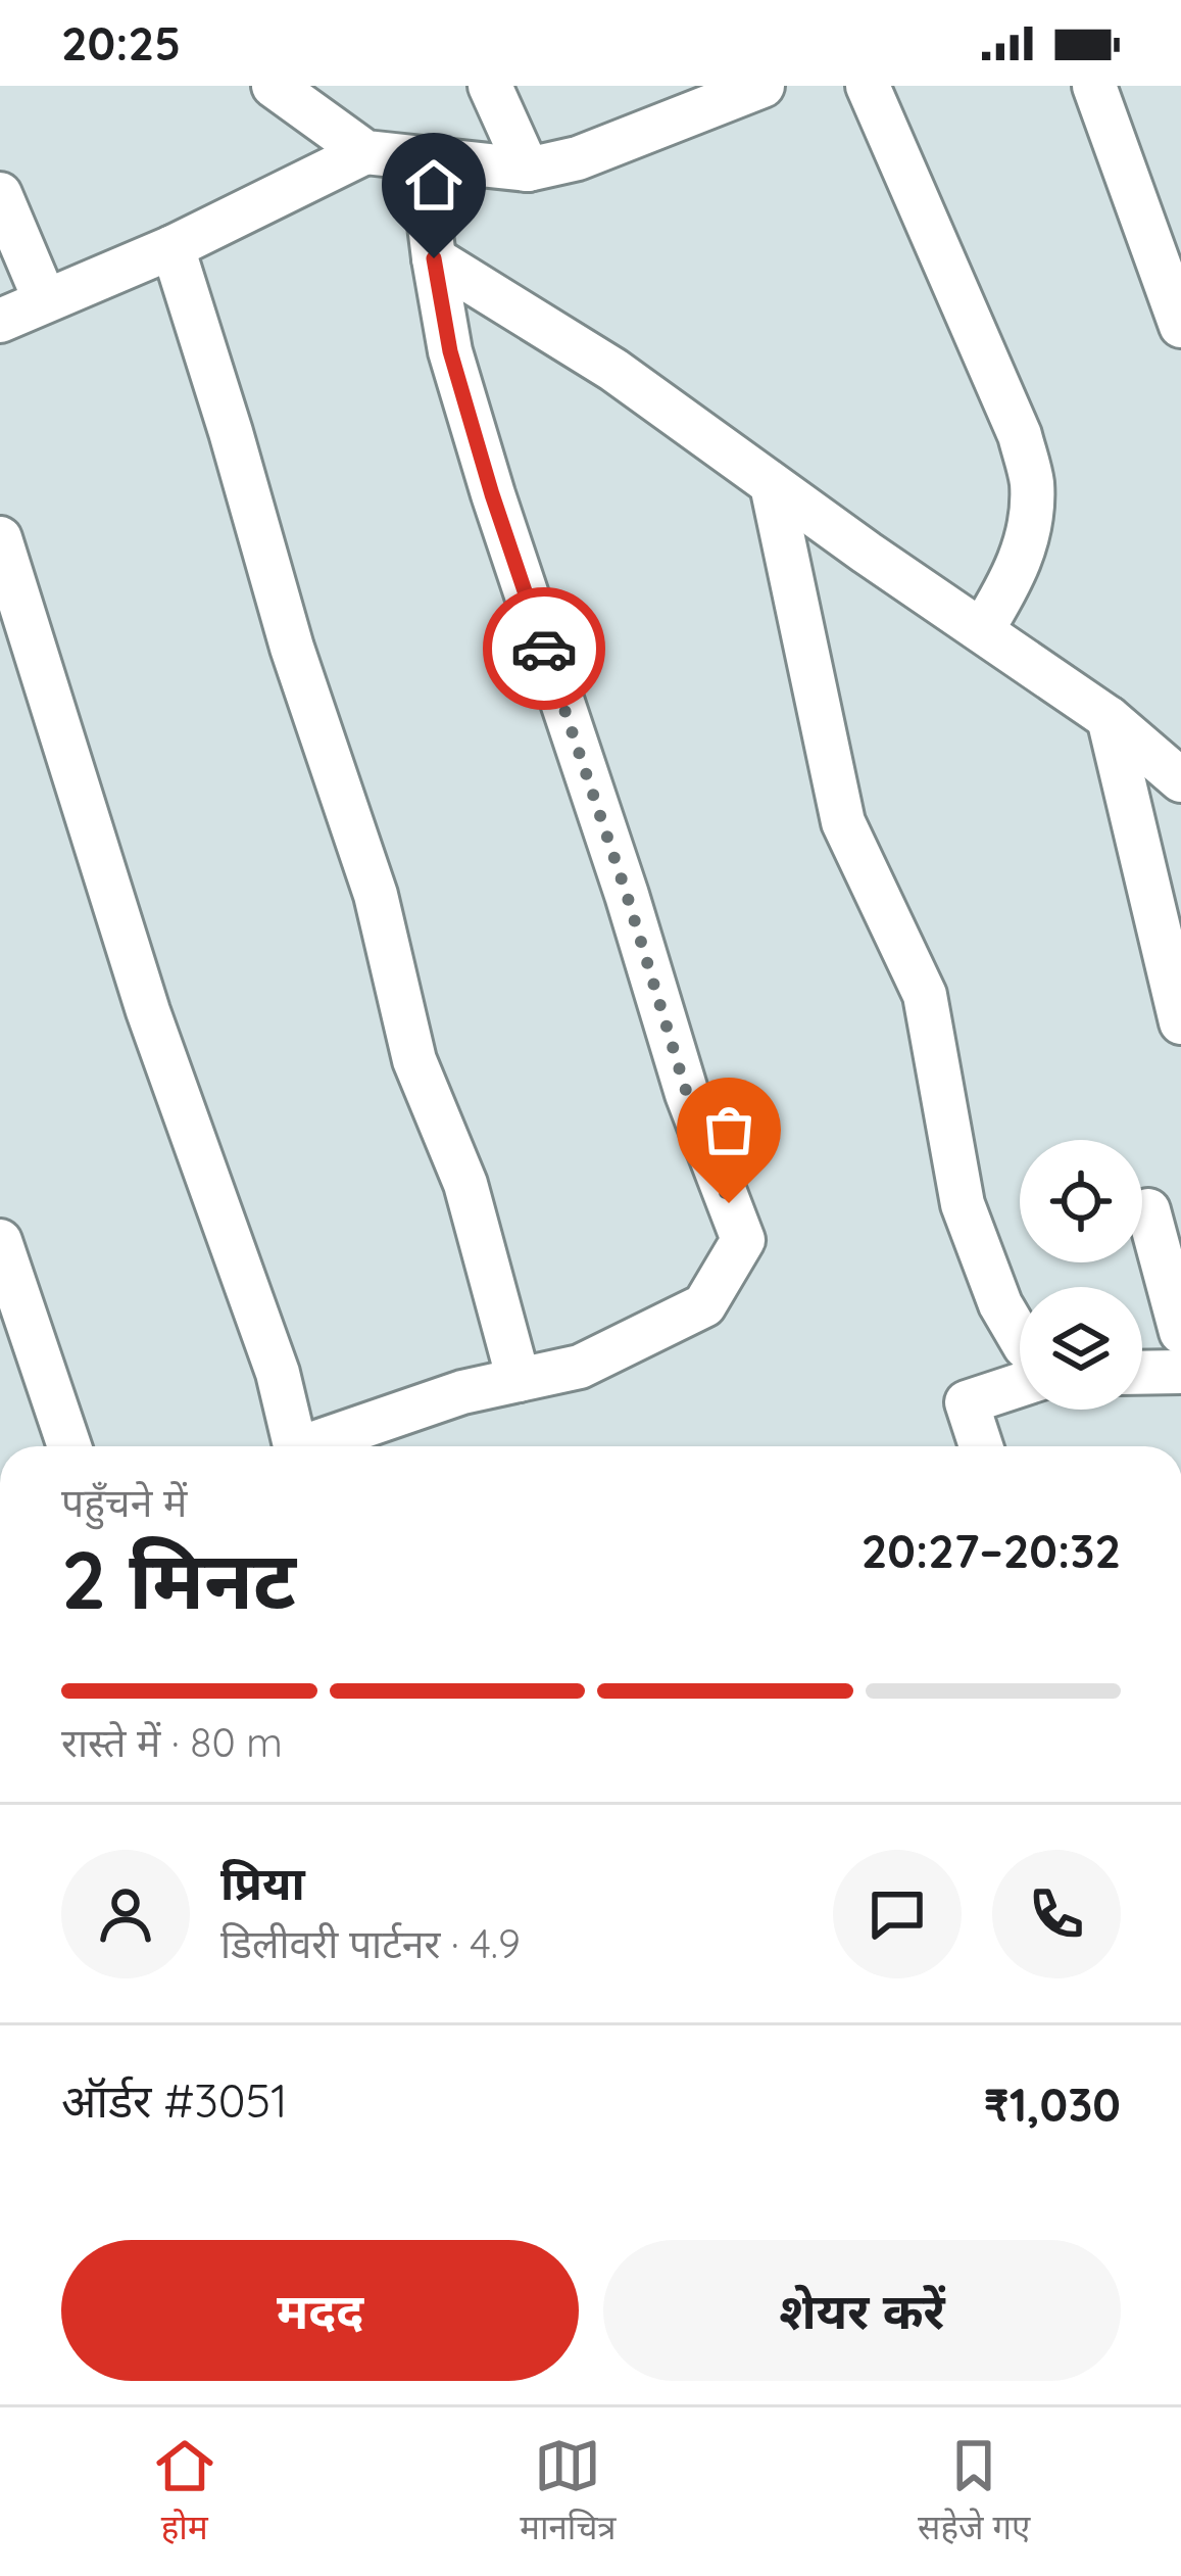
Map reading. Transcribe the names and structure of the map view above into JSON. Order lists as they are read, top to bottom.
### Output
{
  "page": {
    "status": "20:25",
    "heading": ["2 मिनट", "पहुँचने में", "20:27–20:32"],
    "panel": [
      "प्रिया",
      "डिलीवरी पार्टनर · 4.9",
      "ऑर्डर #3051",
      "₹1,030"
    ],
    "bar": "रास्ते में · 80 m",
    "buttons": ["मदद", "शेयर करें"],
    "tabs": ["होम", "मानचित्र", "सहेजे गए"]
  }
}
